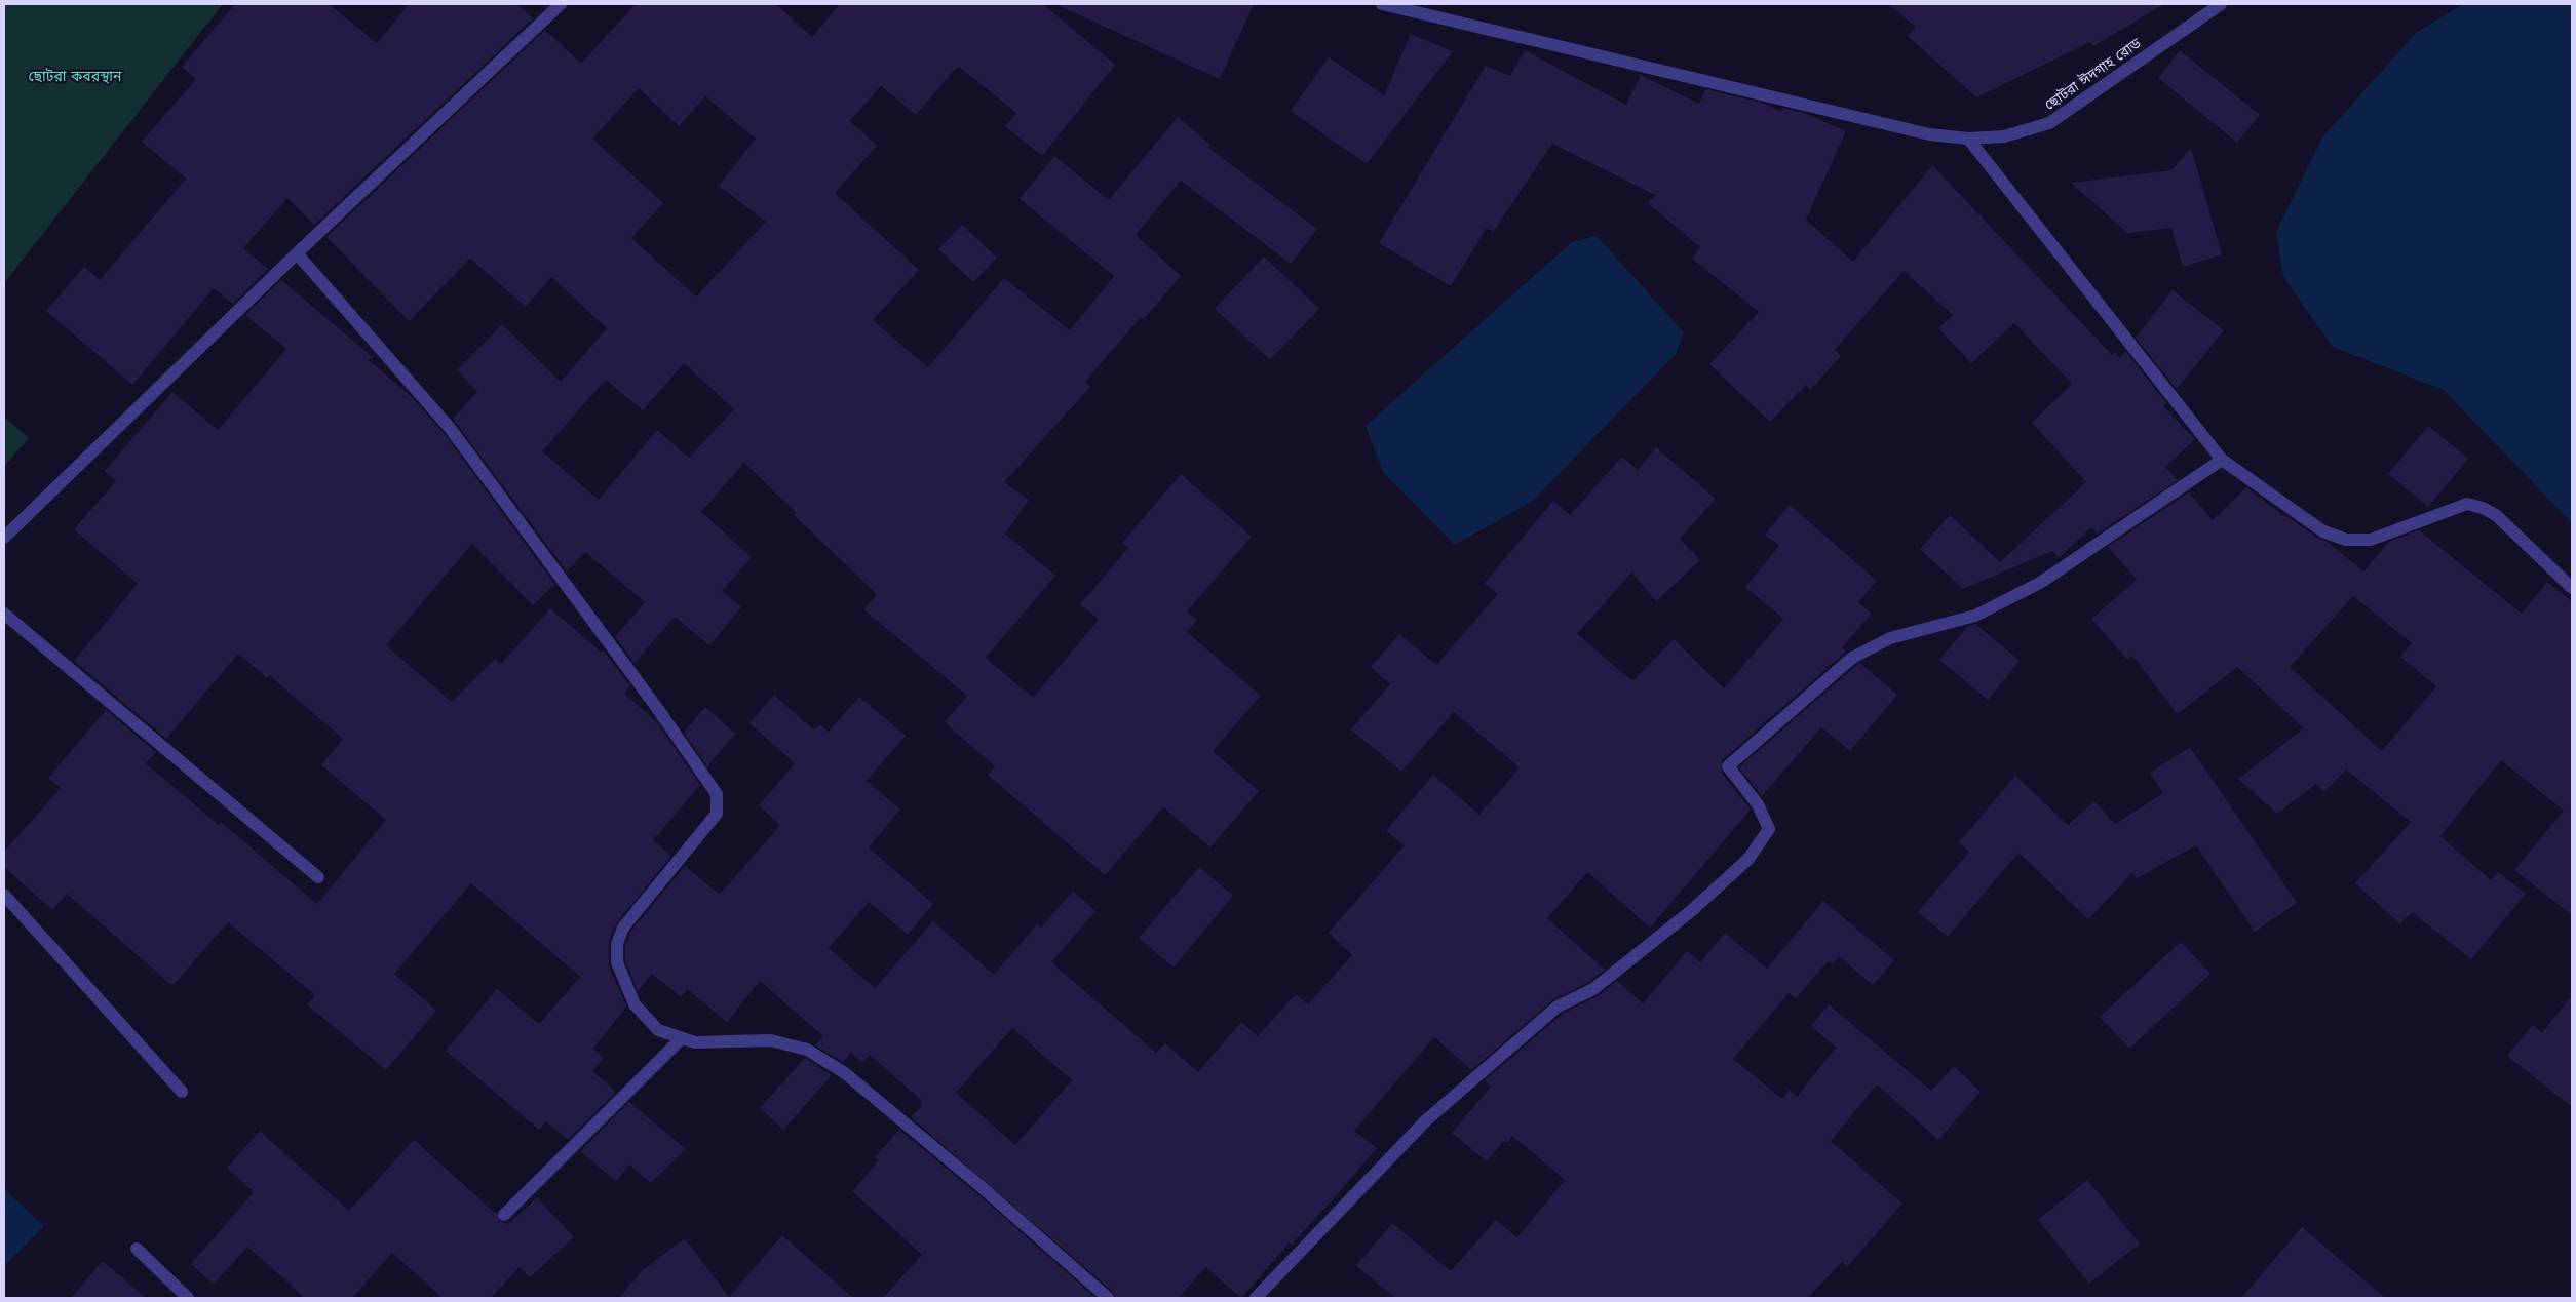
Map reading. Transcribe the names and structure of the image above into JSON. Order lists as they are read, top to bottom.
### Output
{
  "streets": {
    "street": ["ছোটরা ঈদগাহ রোড"]
  },
  "parks": ["ছোটরা কবরস্থান"]
}
